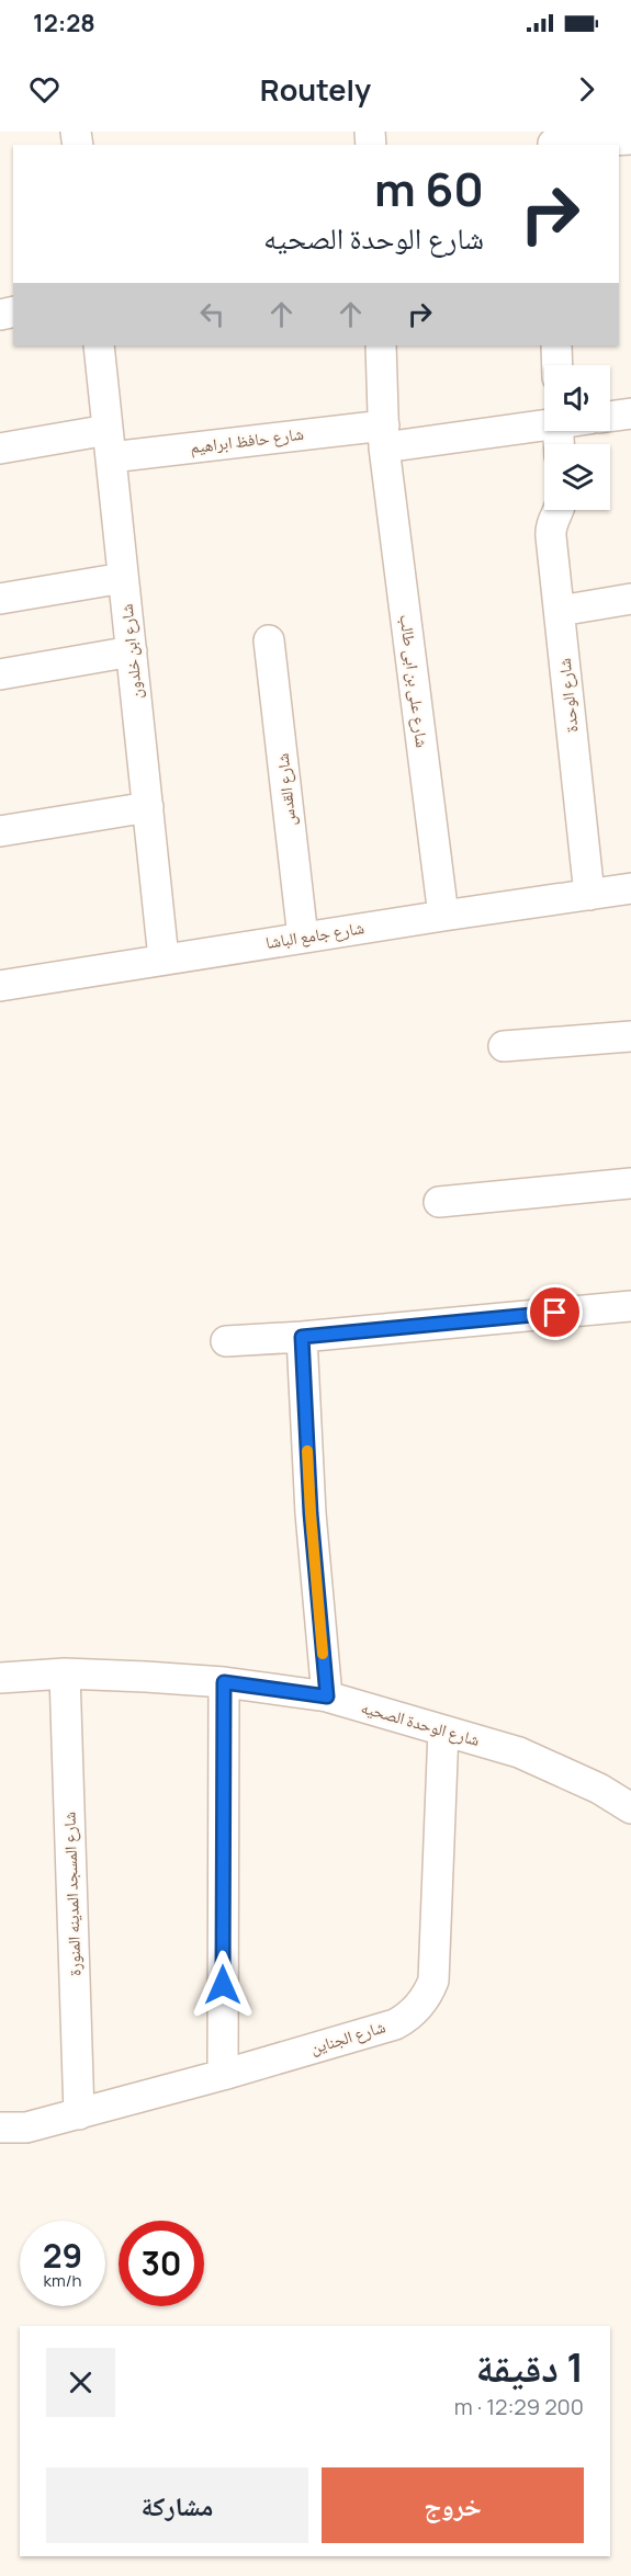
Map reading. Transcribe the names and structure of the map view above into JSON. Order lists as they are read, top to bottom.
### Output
{
  "streets": {
    "street": [
      "شارع حافظ ابراهيم",
      "شارع ابن خلدون",
      "شارع على بن ابى طالب",
      "شارع الوحدة",
      "شارع القدس",
      "شارع جامع الباشا",
      "شارع الوحدة الصحيه",
      "شارع المسجد المدينه المنورة",
      "شارع الجناين"
    ]
  },
  "crossings": [
    ["شارع حافظ ابراهيم", "شارع ابن خلدون"],
    ["شارع حافظ ابراهيم", "شارع على بن ابى طالب"],
    ["شارع ابن خلدون", "شارع جامع الباشا"],
    ["شارع على بن ابى طالب", "شارع جامع الباشا"],
    ["شارع الوحدة", "شارع جامع الباشا"],
    ["شارع القدس", "شارع جامع الباشا"],
    ["شارع الوحدة الصحيه", "شارع المسجد المدينه المنورة"],
    ["شارع الوحدة الصحيه", "شارع الجناين"],
    ["شارع المسجد المدينه المنورة", "شارع الجناين"]
  ],
  "page": {
    "status": "12:28",
    "header": "Routely",
    "turn": ["60 m", "شارع الوحدة الصحيه"],
    "speed": "29 km/h",
    "limit": "30",
    "heading": ["1 دقيقة", "200 m · 12:29"],
    "buttons": ["خروج", "مشاركة"]
  }
}
